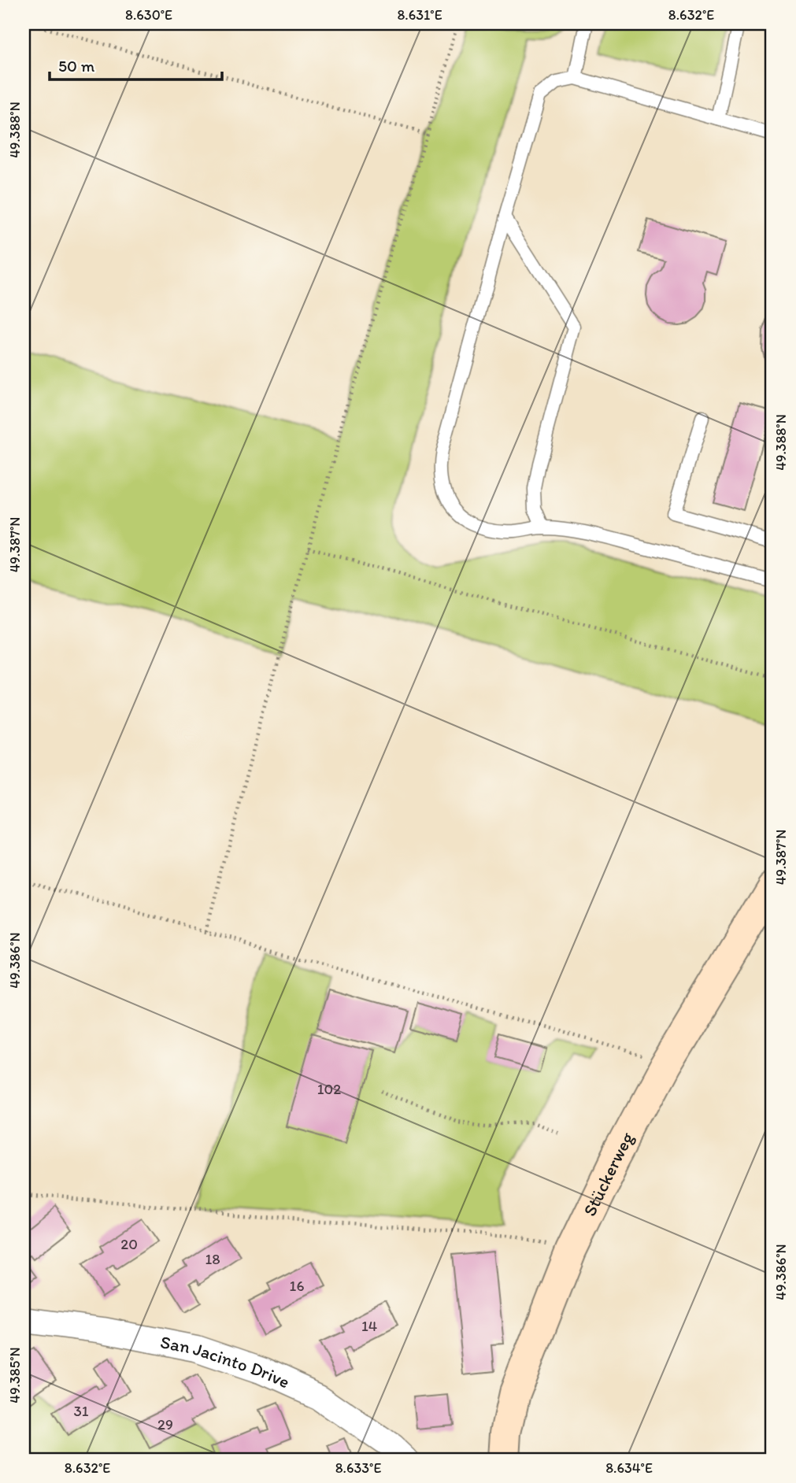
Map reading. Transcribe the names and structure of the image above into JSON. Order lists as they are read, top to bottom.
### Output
{
  "streets": {
    "street": ["Stückerweg", "San Jacinto Drive"]
  },
  "house_numbers": [
    "102",
    "20",
    "18",
    "16",
    "14",
    "31",
    "29"
  ],
  "scale_bar": "50 m",
  "coordinates": [
    "8.630°E",
    "8.631°E",
    "8.632°E",
    "49.388°N",
    "49.387°N",
    "49.386°N",
    "49.385°N",
    "8.633°E",
    "8.634°E"
  ]
}
